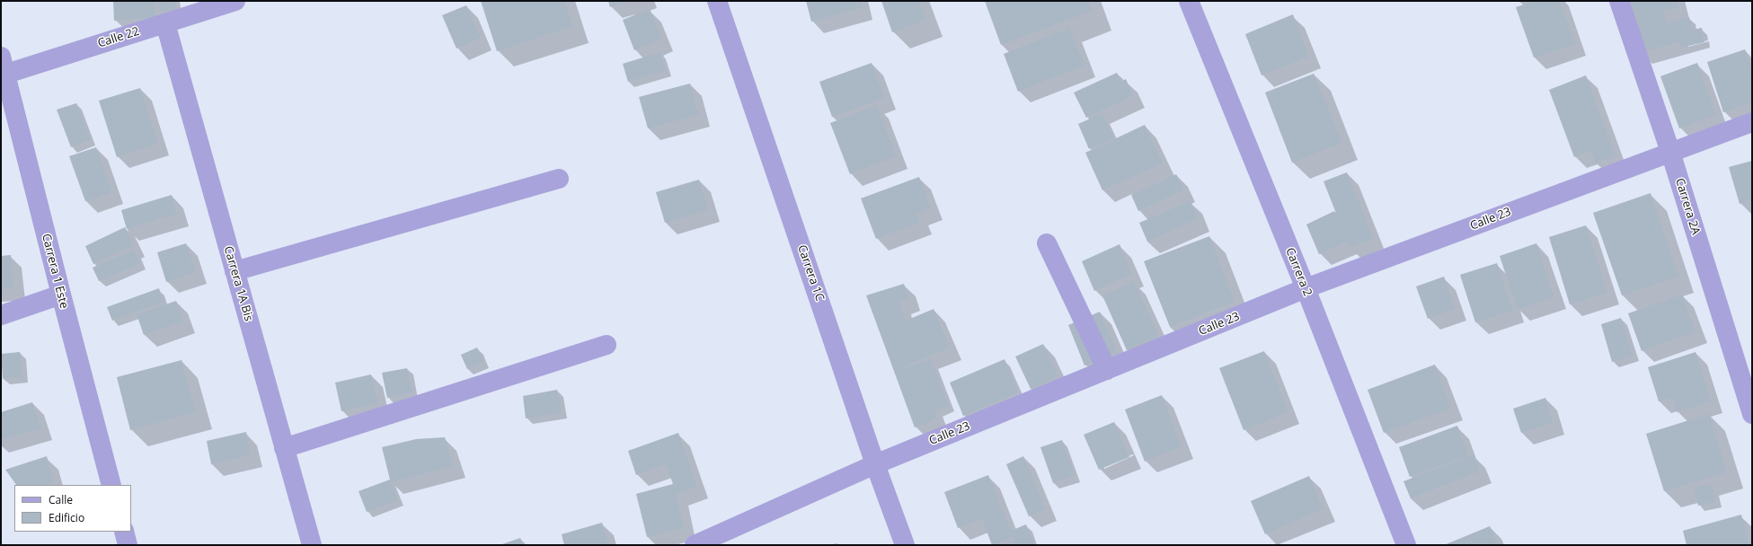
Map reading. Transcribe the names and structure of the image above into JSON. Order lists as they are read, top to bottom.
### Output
{
  "streets": {
    "street": [
      "Calle 22",
      "Carrera 2A",
      "Calle 23",
      "Carrera 1 Este",
      "Carrera 2",
      "Carrera 1C",
      "Carrera 1A Bis"
    ]
  },
  "crossings": [
    ["Calle 22", "Carrera 1 Este"],
    ["Calle 22", "Carrera 1A Bis"],
    ["Carrera 2A", "Calle 23"],
    ["Calle 23", "Carrera 2"],
    ["Calle 23", "Carrera 1C"]
  ],
  "legend": ["Calle", "Edificio"]
}
